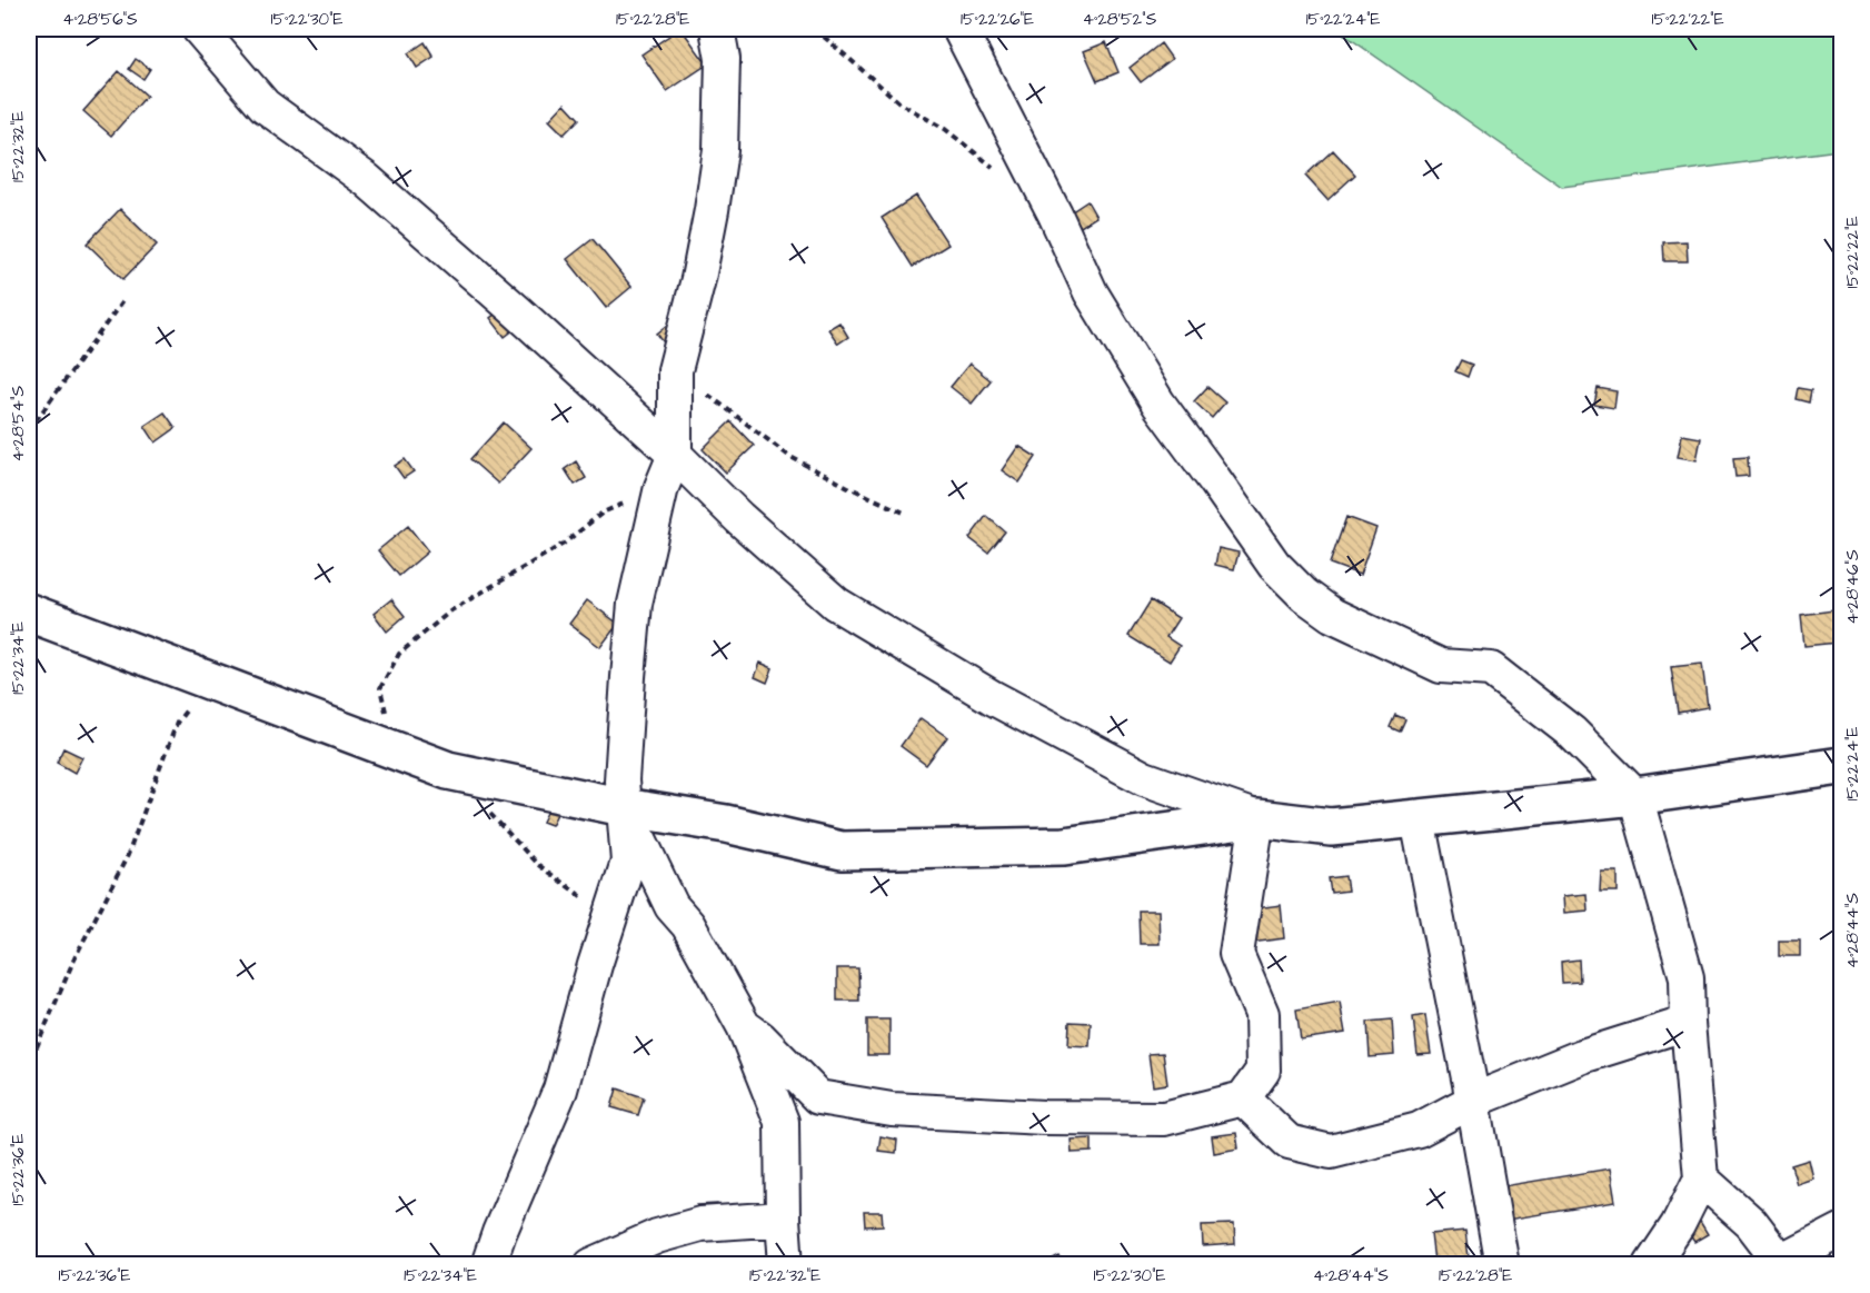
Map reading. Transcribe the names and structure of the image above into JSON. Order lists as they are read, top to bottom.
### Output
{
  "coordinates": [
    "4°28'56\"S",
    "15°22'30\"E",
    "15°22'28\"E",
    "15°22'26\"E",
    "4°28'52\"S",
    "15°22'24\"E",
    "15°22'22\"E",
    "15°22'32\"E",
    "4°28'54\"S",
    "4°28'46\"S",
    "15°22'34\"E",
    "4°28'44\"S",
    "15°22'36\"E"
  ]
}
